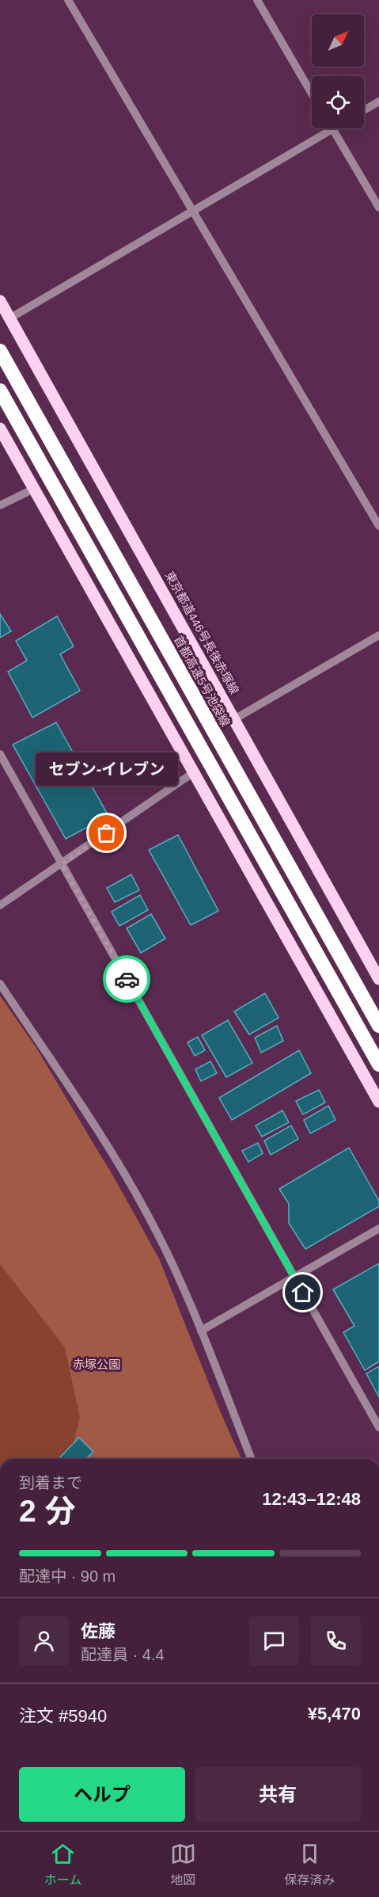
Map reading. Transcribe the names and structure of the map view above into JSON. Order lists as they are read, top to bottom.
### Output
{
  "streets": {
    "highway": ["首都高速5号池袋線"],
    "main road": ["東京都道446号長後赤塚線"]
  },
  "parks": ["赤塚公園"],
  "places": ["セブン-イレブン"],
  "north": "top right",
  "page": {
    "bubble": "セブン-イレブン",
    "heading": ["2 分", "到着まで", "12:43–12:48"],
    "panel": [
      "佐藤",
      "配達員 · 4.4",
      "注文 #5940",
      "¥5,470"
    ],
    "bar": "配達中 · 90 m",
    "buttons": ["ヘルプ", "共有"],
    "tabs": ["ホーム", "地図", "保存済み"]
  }
}
